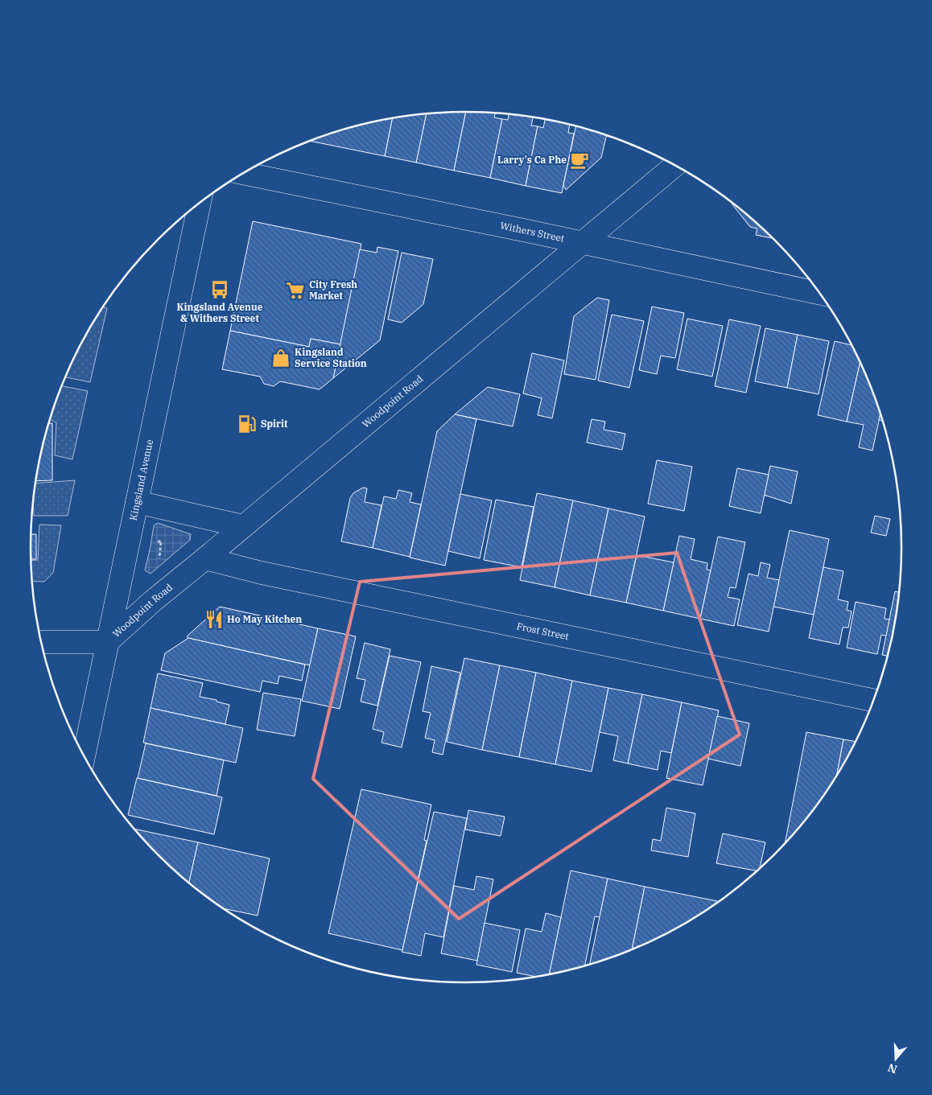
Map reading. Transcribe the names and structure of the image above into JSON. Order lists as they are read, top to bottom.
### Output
{
  "streets": {
    "street": [
      "Withers Street",
      "Woodpoint Road",
      "Kingsland Avenue",
      "Frost Street"
    ]
  },
  "crossings": [
    ["Withers Street", "Woodpoint Road"],
    ["Woodpoint Road", "Kingsland Avenue"],
    ["Woodpoint Road", "Frost Street"]
  ],
  "places": {
    "cafe": ["Larry's Ca Phe"],
    "bus stop": ["Kingsland Avenue & Withers Street"],
    "supermarket": ["City Fresh Market"],
    "shop": ["Kingsland Service Station"],
    "fuel station": ["Spirit"],
    "restaurant": ["Ho May Kitchen"]
  },
  "north": "bottom"
}
